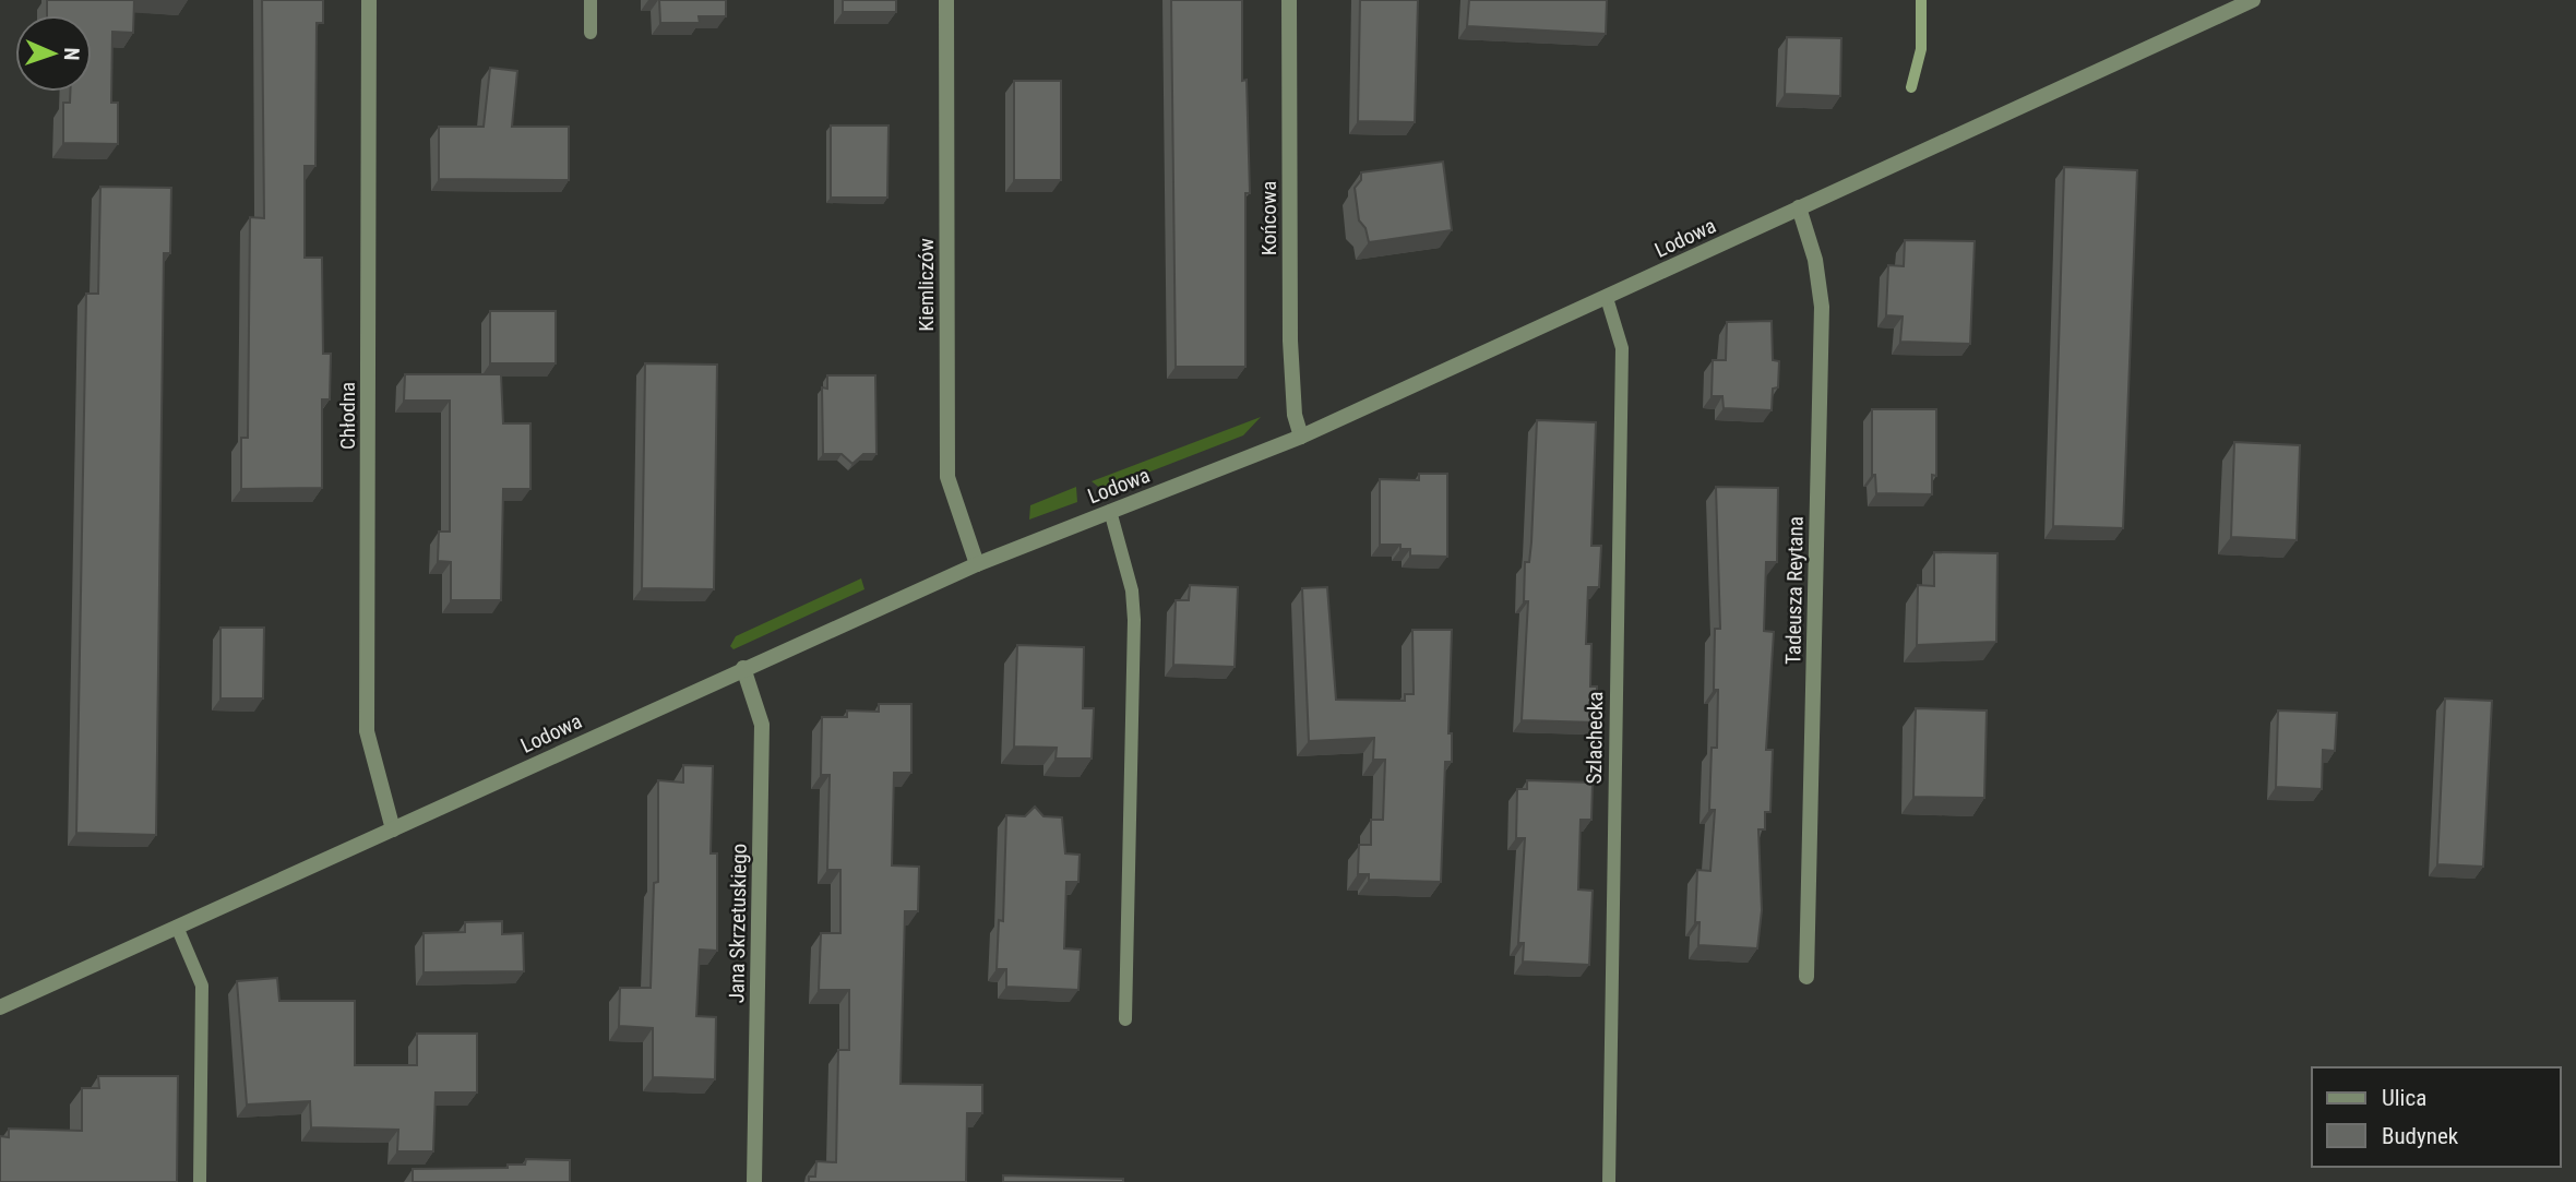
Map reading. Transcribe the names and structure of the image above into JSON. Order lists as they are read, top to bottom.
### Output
{
  "streets": {
    "street": [
      "Końcowa",
      "Lodowa",
      "Kiemliczów",
      "Chłodna",
      "Tadeusza Reytana",
      "Jana Skrzetuskiego"
    ],
    "lane": ["Szlachecka"]
  },
  "crossings": [
    ["Końcowa", "Lodowa"],
    ["Lodowa", "Kiemliczów"],
    ["Lodowa", "Chłodna"],
    ["Lodowa", "Tadeusza Reytana"],
    ["Lodowa", "Szlachecka"],
    ["Lodowa", "Jana Skrzetuskiego"]
  ],
  "legend": ["Ulica", "Budynek"],
  "north": "right"
}
